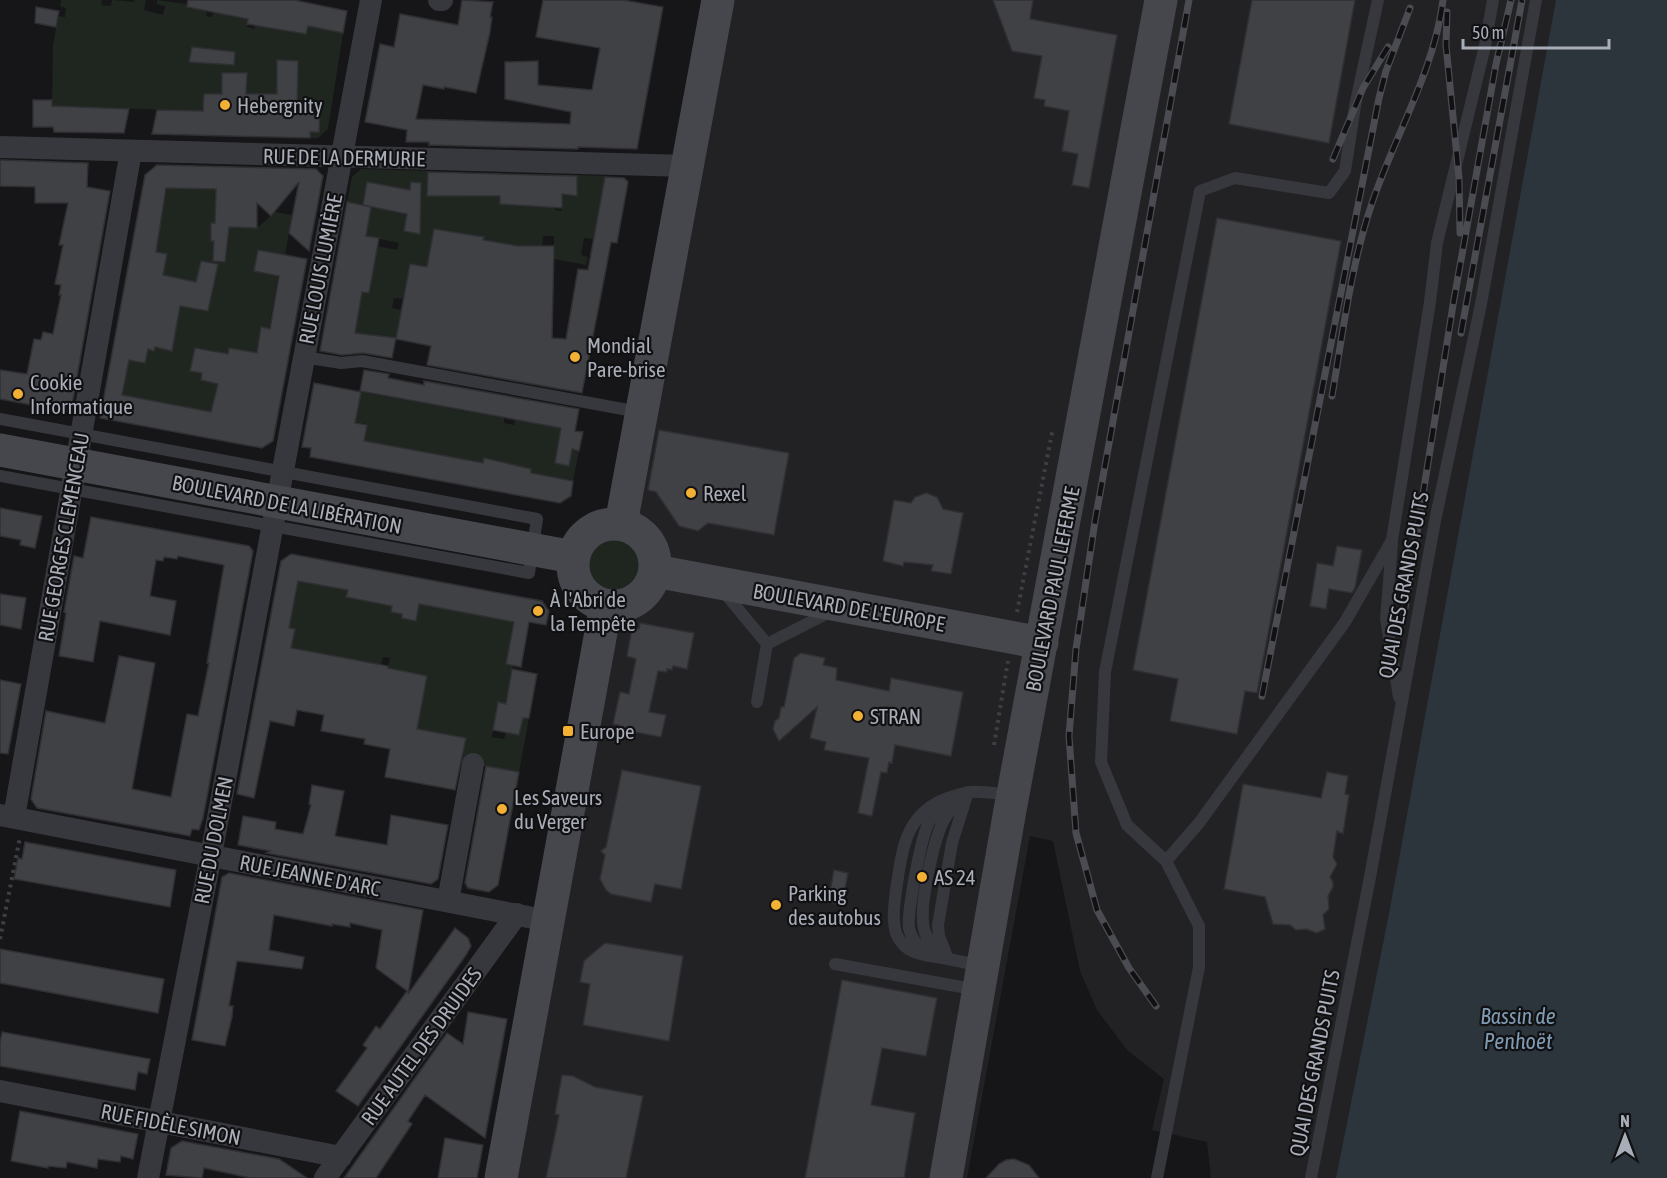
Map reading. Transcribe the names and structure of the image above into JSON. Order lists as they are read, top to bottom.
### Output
{
  "streets": {
    "main road": ["BOULEVARD DE LA LIBÉRATION", "BOULEVARD PAUL LEFERME", "BOULEVARD DE L'EUROPE"],
    "street": [
      "RUE DE LA DERMURIE",
      "RUE LOUIS LUMIÈRE",
      "RUE GEORGES CLEMENCEAU",
      "RUE DU DOLMEN",
      "RUE JEANNE D'ARC",
      "RUE AUTEL DES DRUIDES",
      "RUE FIDÈLE SIMON"
    ],
    "lane": ["QUAI DES GRANDS PUITS"]
  },
  "crossings": [
    ["RUE DE LA DERMURIE", "RUE LOUIS LUMIÈRE"],
    ["RUE DE LA DERMURIE", "RUE GEORGES CLEMENCEAU"],
    ["RUE LOUIS LUMIÈRE", "BOULEVARD DE LA LIBÉRATION"],
    ["RUE LOUIS LUMIÈRE", "RUE DU DOLMEN"],
    ["BOULEVARD DE LA LIBÉRATION", "RUE GEORGES CLEMENCEAU"],
    ["BOULEVARD DE LA LIBÉRATION", "BOULEVARD DE L'EUROPE"],
    ["BOULEVARD DE LA LIBÉRATION", "RUE DU DOLMEN"],
    ["RUE GEORGES CLEMENCEAU", "RUE JEANNE D'ARC"],
    ["BOULEVARD PAUL LEFERME", "BOULEVARD DE L'EUROPE"],
    ["RUE DU DOLMEN", "RUE JEANNE D'ARC"],
    ["RUE DU DOLMEN", "RUE FIDÈLE SIMON"],
    ["RUE JEANNE D'ARC", "RUE AUTEL DES DRUIDES"],
    ["RUE AUTEL DES DRUIDES", "RUE FIDÈLE SIMON"]
  ],
  "water": ["Bassin de Penhoët"],
  "places": {
    "other": [
      "Hebergnity",
      "Mondial Pare-brise",
      "Cookie Informatique",
      "Rexel",
      "À l'Abri de la Tempête",
      "STRAN",
      "Les Saveurs du Verger",
      "AS 24",
      "Parking des autobus"
    ],
    "transit": ["Europe"]
  },
  "scale_bar": "50 m",
  "north": "top"
}
